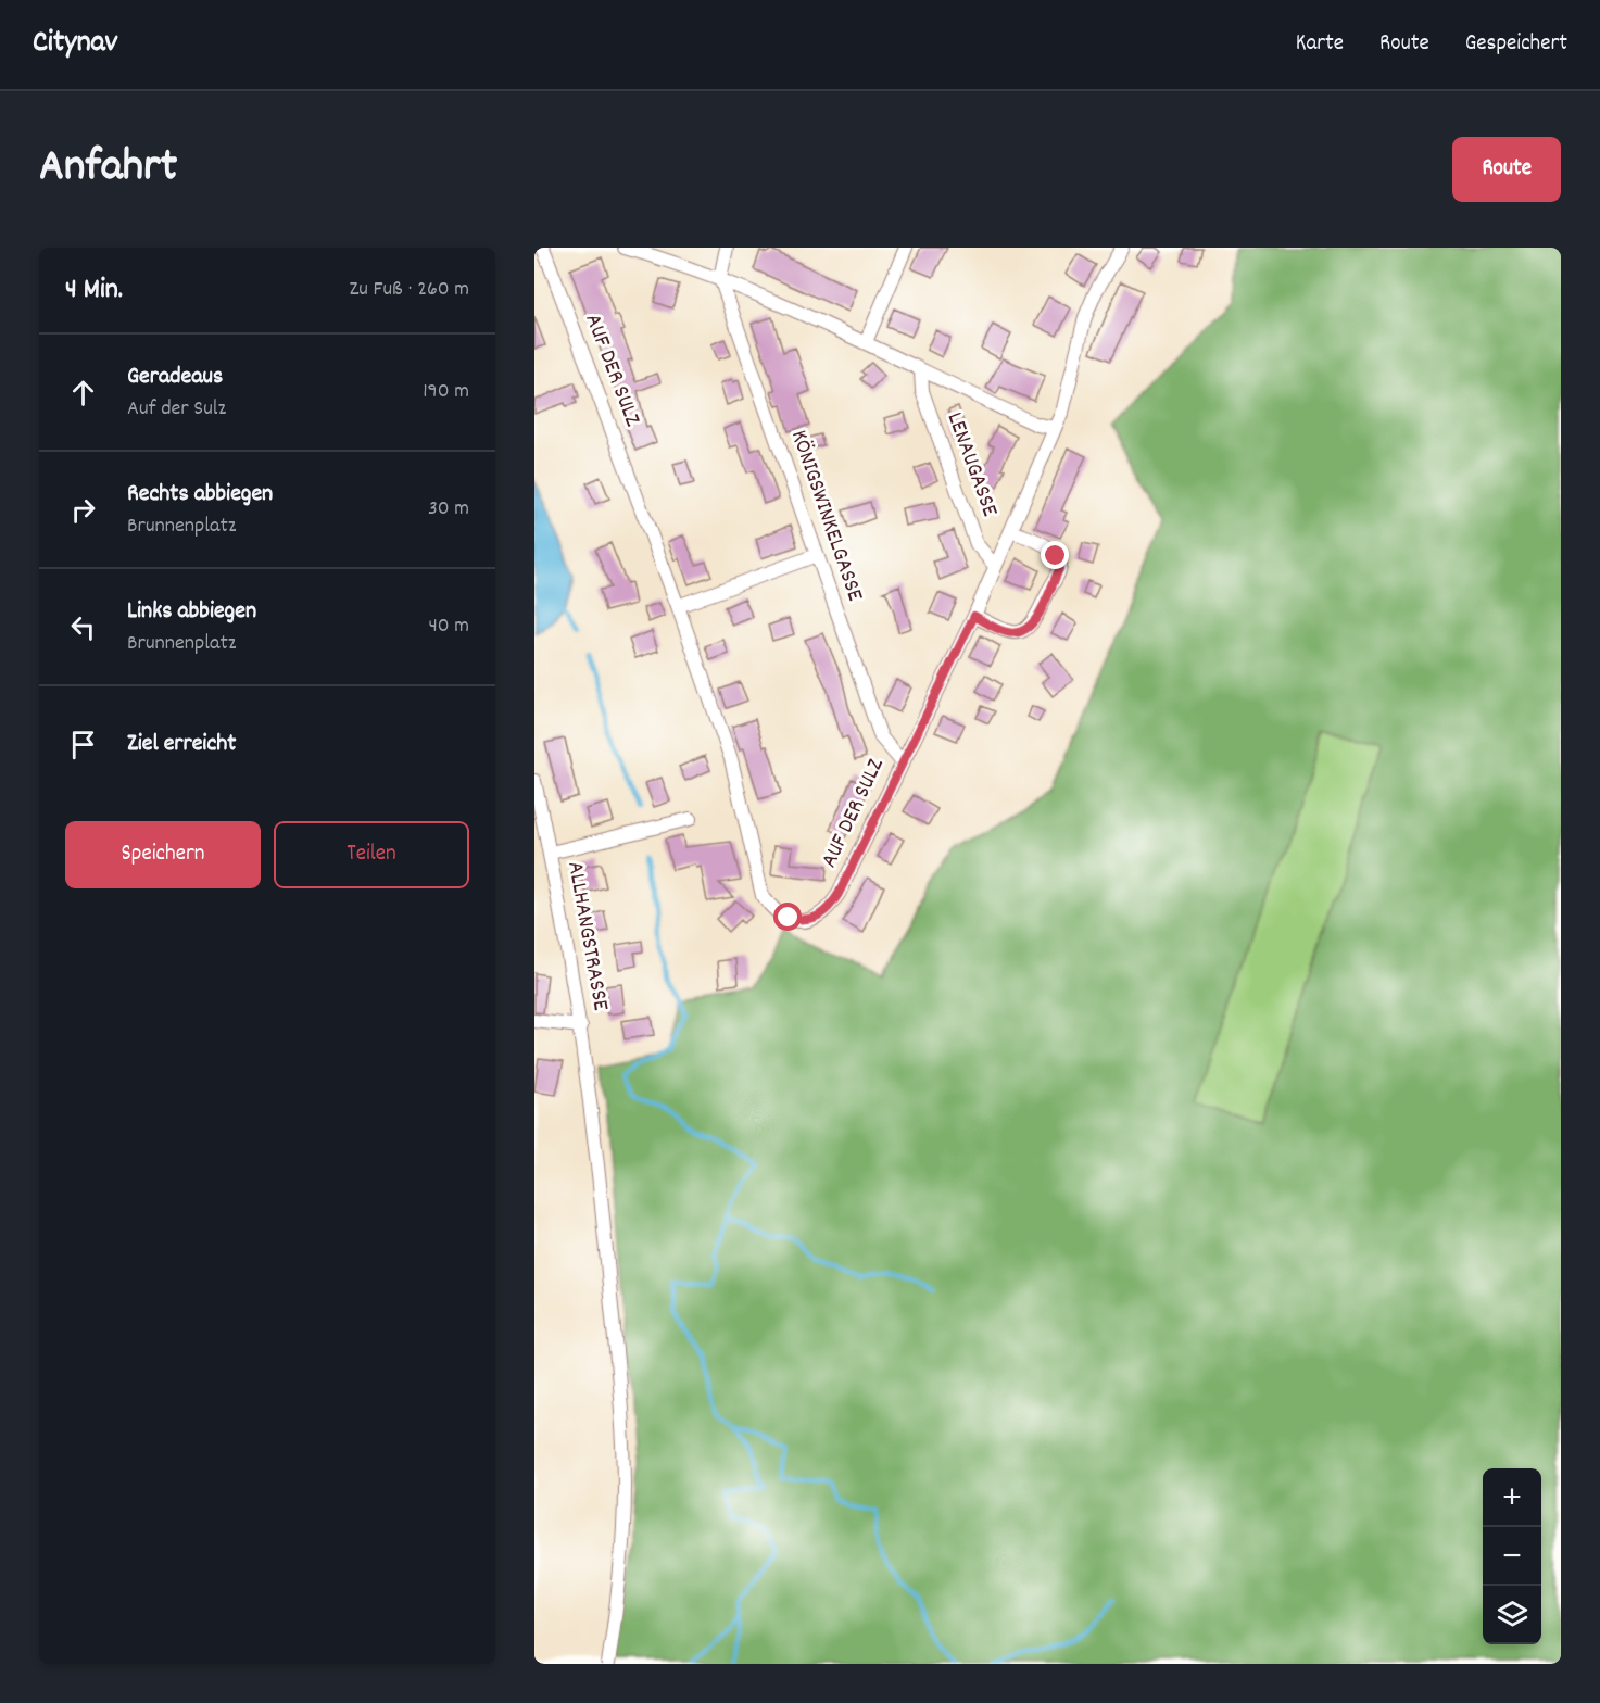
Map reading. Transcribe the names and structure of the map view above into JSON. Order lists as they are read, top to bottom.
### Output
{
  "streets": {
    "street": [
      "AUF DER SULZ",
      "LENAUGASSE",
      "KÖNIGSWINKELGASSE",
      "ALLHANGSTRASSE"
    ]
  },
  "crossings": [
    ["AUF DER SULZ", "LENAUGASSE"],
    ["AUF DER SULZ", "KÖNIGSWINKELGASSE"]
  ],
  "page": {
    "header": "Citynav",
    "nav": ["Karte", "Route", "Gespeichert"],
    "title": "Anfahrt",
    "buttons": [
      "Route",
      ["Speichern", "Teilen"]
    ],
    "heading": ["4 Min.", "Zu Fuß · 260 m"],
    "list": [
      ["Geradeaus", "Auf der Sulz", "190 m"],
      ["Rechts abbiegen", "Brunnenplatz", "30 m"],
      ["Links abbiegen", "Brunnenplatz", "40 m"],
      "Ziel erreicht"
    ],
    "map_buttons": ["+", "−"]
  }
}
